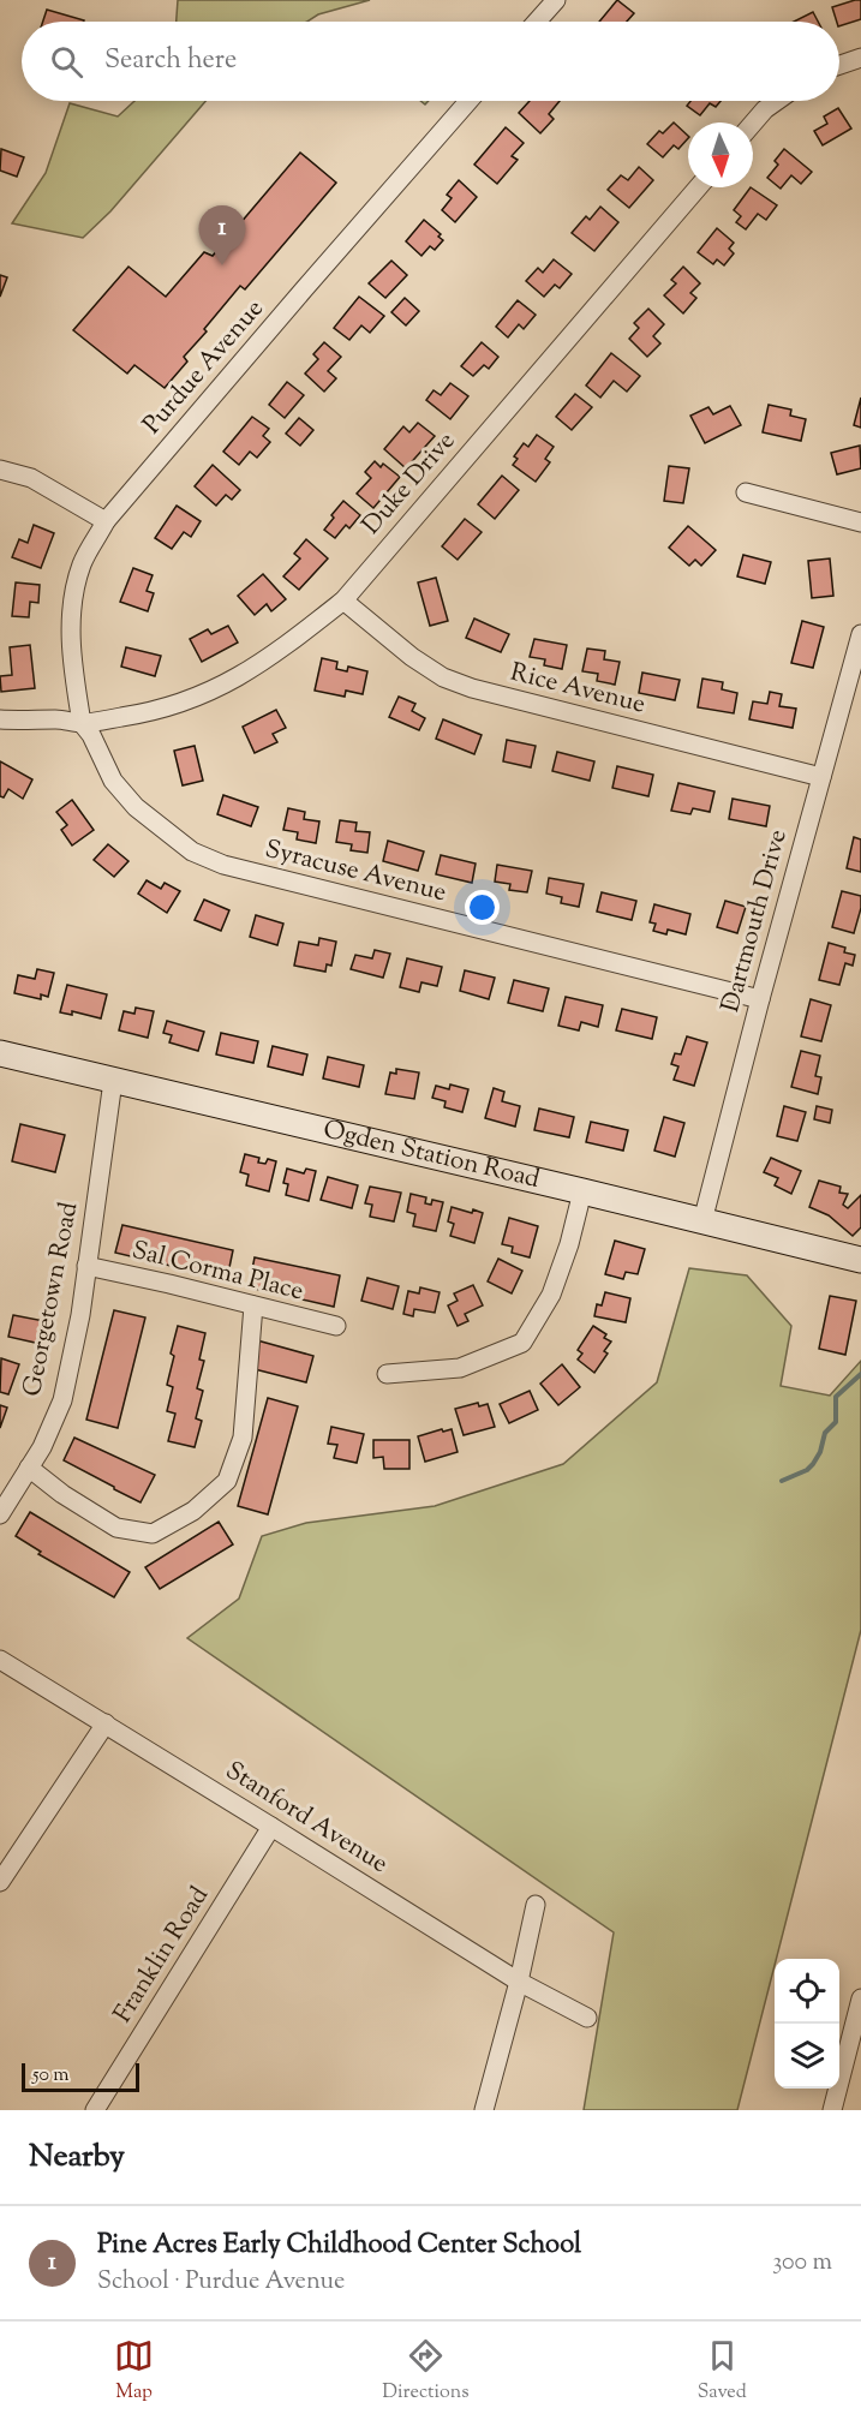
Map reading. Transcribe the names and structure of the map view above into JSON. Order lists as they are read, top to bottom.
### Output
{
  "streets": {
    "street": [
      "Purdue Avenue",
      "Duke Drive",
      "Rice Avenue",
      "Syracuse Avenue",
      "Dartmouth Drive",
      "Ogden Station Road",
      "Sal Corma Place",
      "Georgetown Road",
      "Stanford Avenue",
      "Franklin Road"
    ]
  },
  "crossings": [
    ["Purdue Avenue", "Duke Drive"],
    ["Purdue Avenue", "Syracuse Avenue"],
    ["Duke Drive", "Rice Avenue"],
    ["Duke Drive", "Syracuse Avenue"],
    ["Rice Avenue", "Dartmouth Drive"],
    ["Syracuse Avenue", "Dartmouth Drive"],
    ["Dartmouth Drive", "Ogden Station Road"],
    ["Ogden Station Road", "Georgetown Road"],
    ["Sal Corma Place", "Georgetown Road"],
    ["Stanford Avenue", "Franklin Road"]
  ],
  "scale_bar": "50 m",
  "north": "bottom",
  "page": {
    "search": "Search here",
    "pins": "1",
    "scale": "50 m",
    "heading": "Nearby",
    "list": [
      {
        "mark": "1",
        "name": "Pine Acres Early Childhood Center School",
        "note": "School · Purdue Avenue",
        "value": "300 m"
      }
    ],
    "nav": ["Map", "Directions", "Saved"]
  }
}
